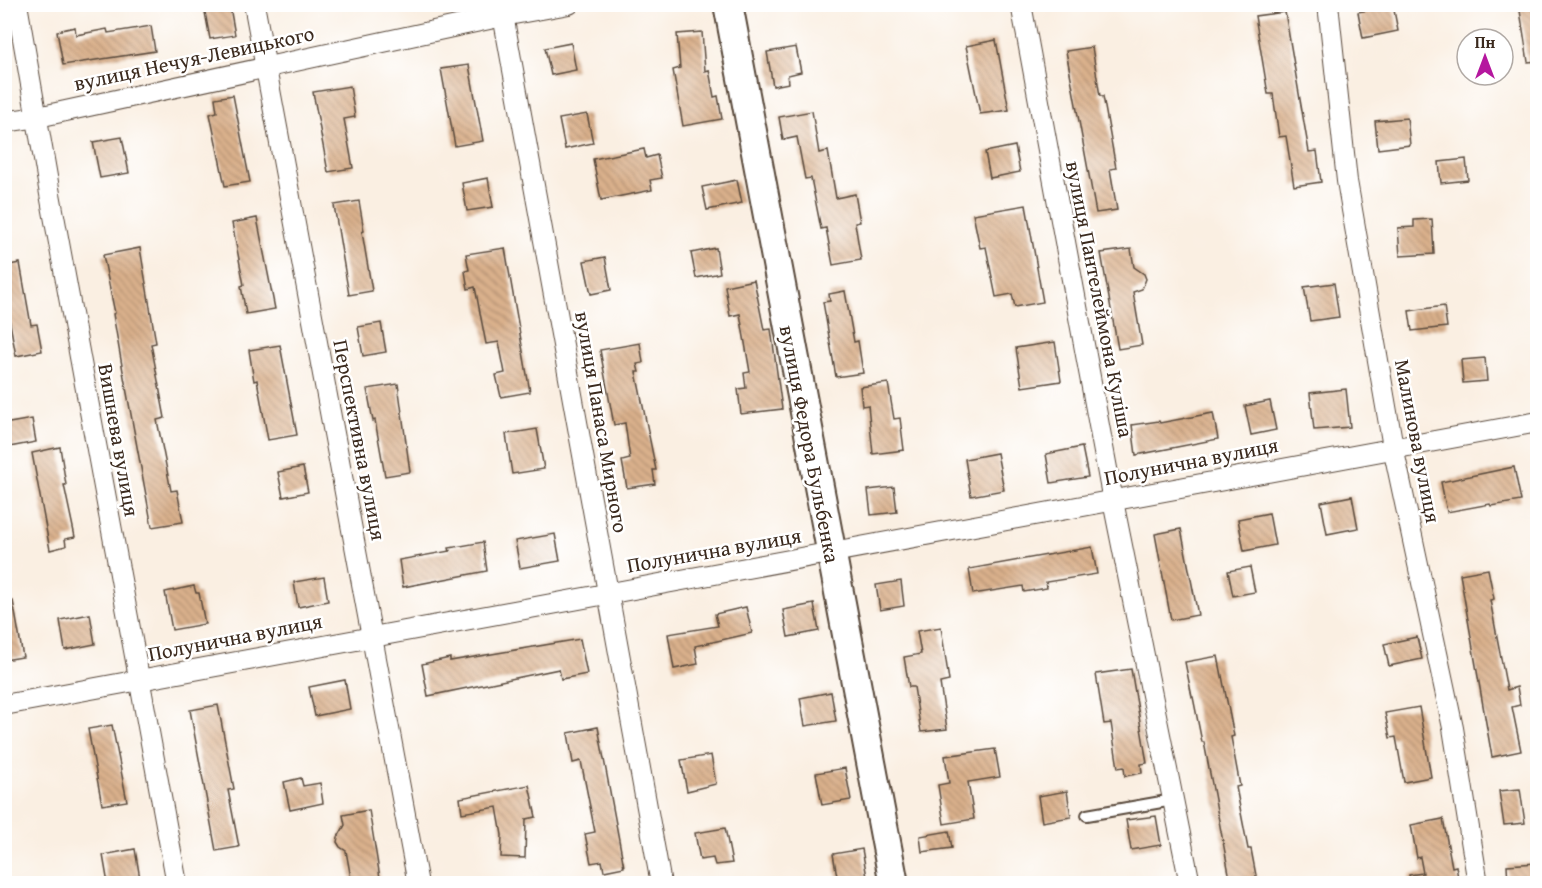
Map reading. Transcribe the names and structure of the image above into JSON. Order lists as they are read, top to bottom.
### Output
{
  "streets": {
    "street": [
      "вулиця Нечуя-Левицького",
      "вулиця Пантелеймона Куліша",
      "вулиця Панаса Мирного",
      "Вишнева вулиця",
      "Перспективна вулиця",
      "Малинова вулиця",
      "вулиця Федора Бульбенка",
      "Полунична вулиця"
    ]
  },
  "crossings": [
    ["вулиця Нечуя-Левицького", "вулиця Панаса Мирного"],
    ["вулиця Нечуя-Левицького", "Вишнева вулиця"],
    ["вулиця Нечуя-Левицького", "Перспективна вулиця"],
    ["вулиця Пантелеймона Куліша", "Полунична вулиця"],
    ["вулиця Панаса Мирного", "Полунична вулиця"],
    ["Вишнева вулиця", "Полунична вулиця"],
    ["Перспективна вулиця", "Полунична вулиця"],
    ["Малинова вулиця", "Полунична вулиця"],
    ["вулиця Федора Бульбенка", "Полунична вулиця"]
  ],
  "north": "top"
}
